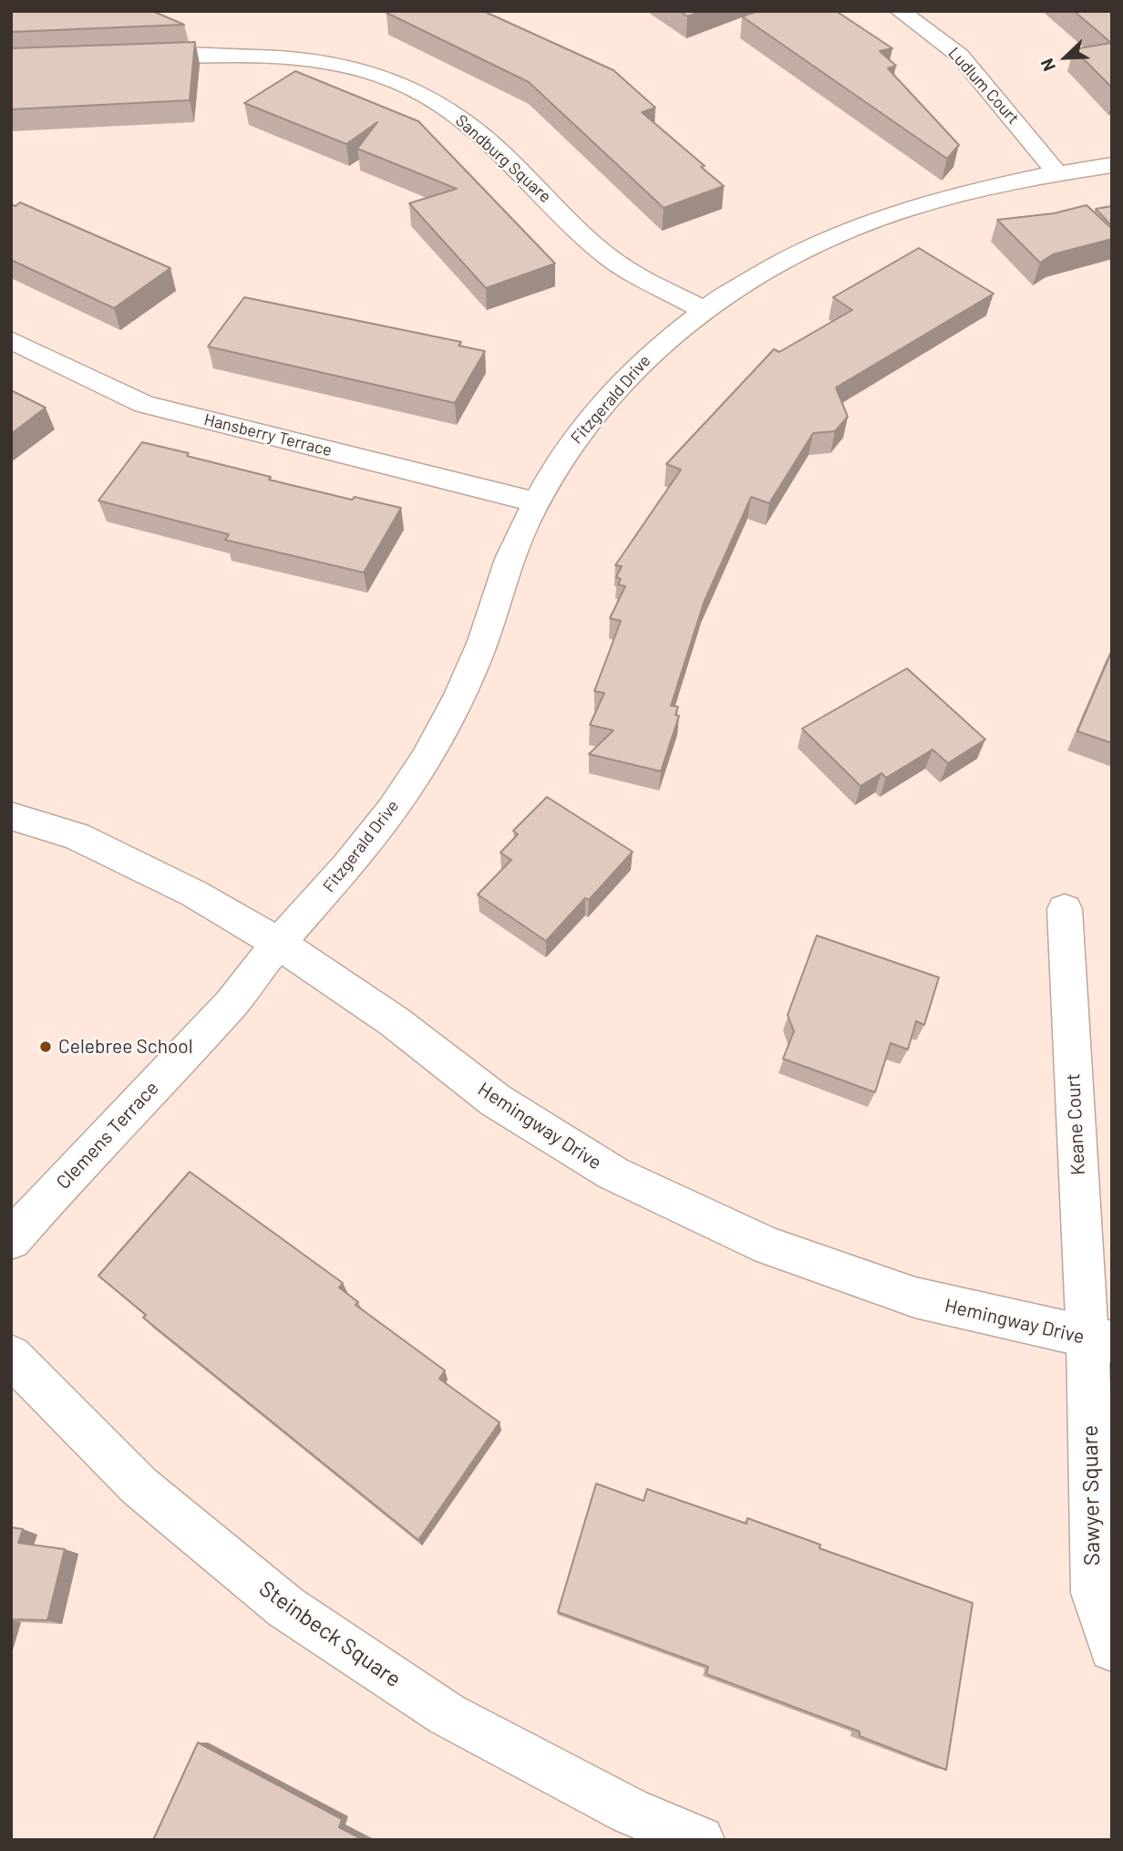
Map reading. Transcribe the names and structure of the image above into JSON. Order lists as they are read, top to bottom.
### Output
{
  "streets": {
    "street": [
      "Ludlum Court",
      "Sandburg Square",
      "Fitzgerald Drive",
      "Hansberry Terrace",
      "Keane Court",
      "Hemingway Drive",
      "Clemens Terrace",
      "Sawyer Square",
      "Steinbeck Square"
    ]
  },
  "crossings": [
    ["Ludlum Court", "Fitzgerald Drive"],
    ["Sandburg Square", "Fitzgerald Drive"],
    ["Fitzgerald Drive", "Hansberry Terrace"],
    ["Fitzgerald Drive", "Hemingway Drive"],
    ["Fitzgerald Drive", "Clemens Terrace"],
    ["Keane Court", "Hemingway Drive"],
    ["Keane Court", "Sawyer Square"],
    ["Hemingway Drive", "Clemens Terrace"],
    ["Hemingway Drive", "Sawyer Square"]
  ],
  "places": ["Celebree School"],
  "north": "bottom left"
}
